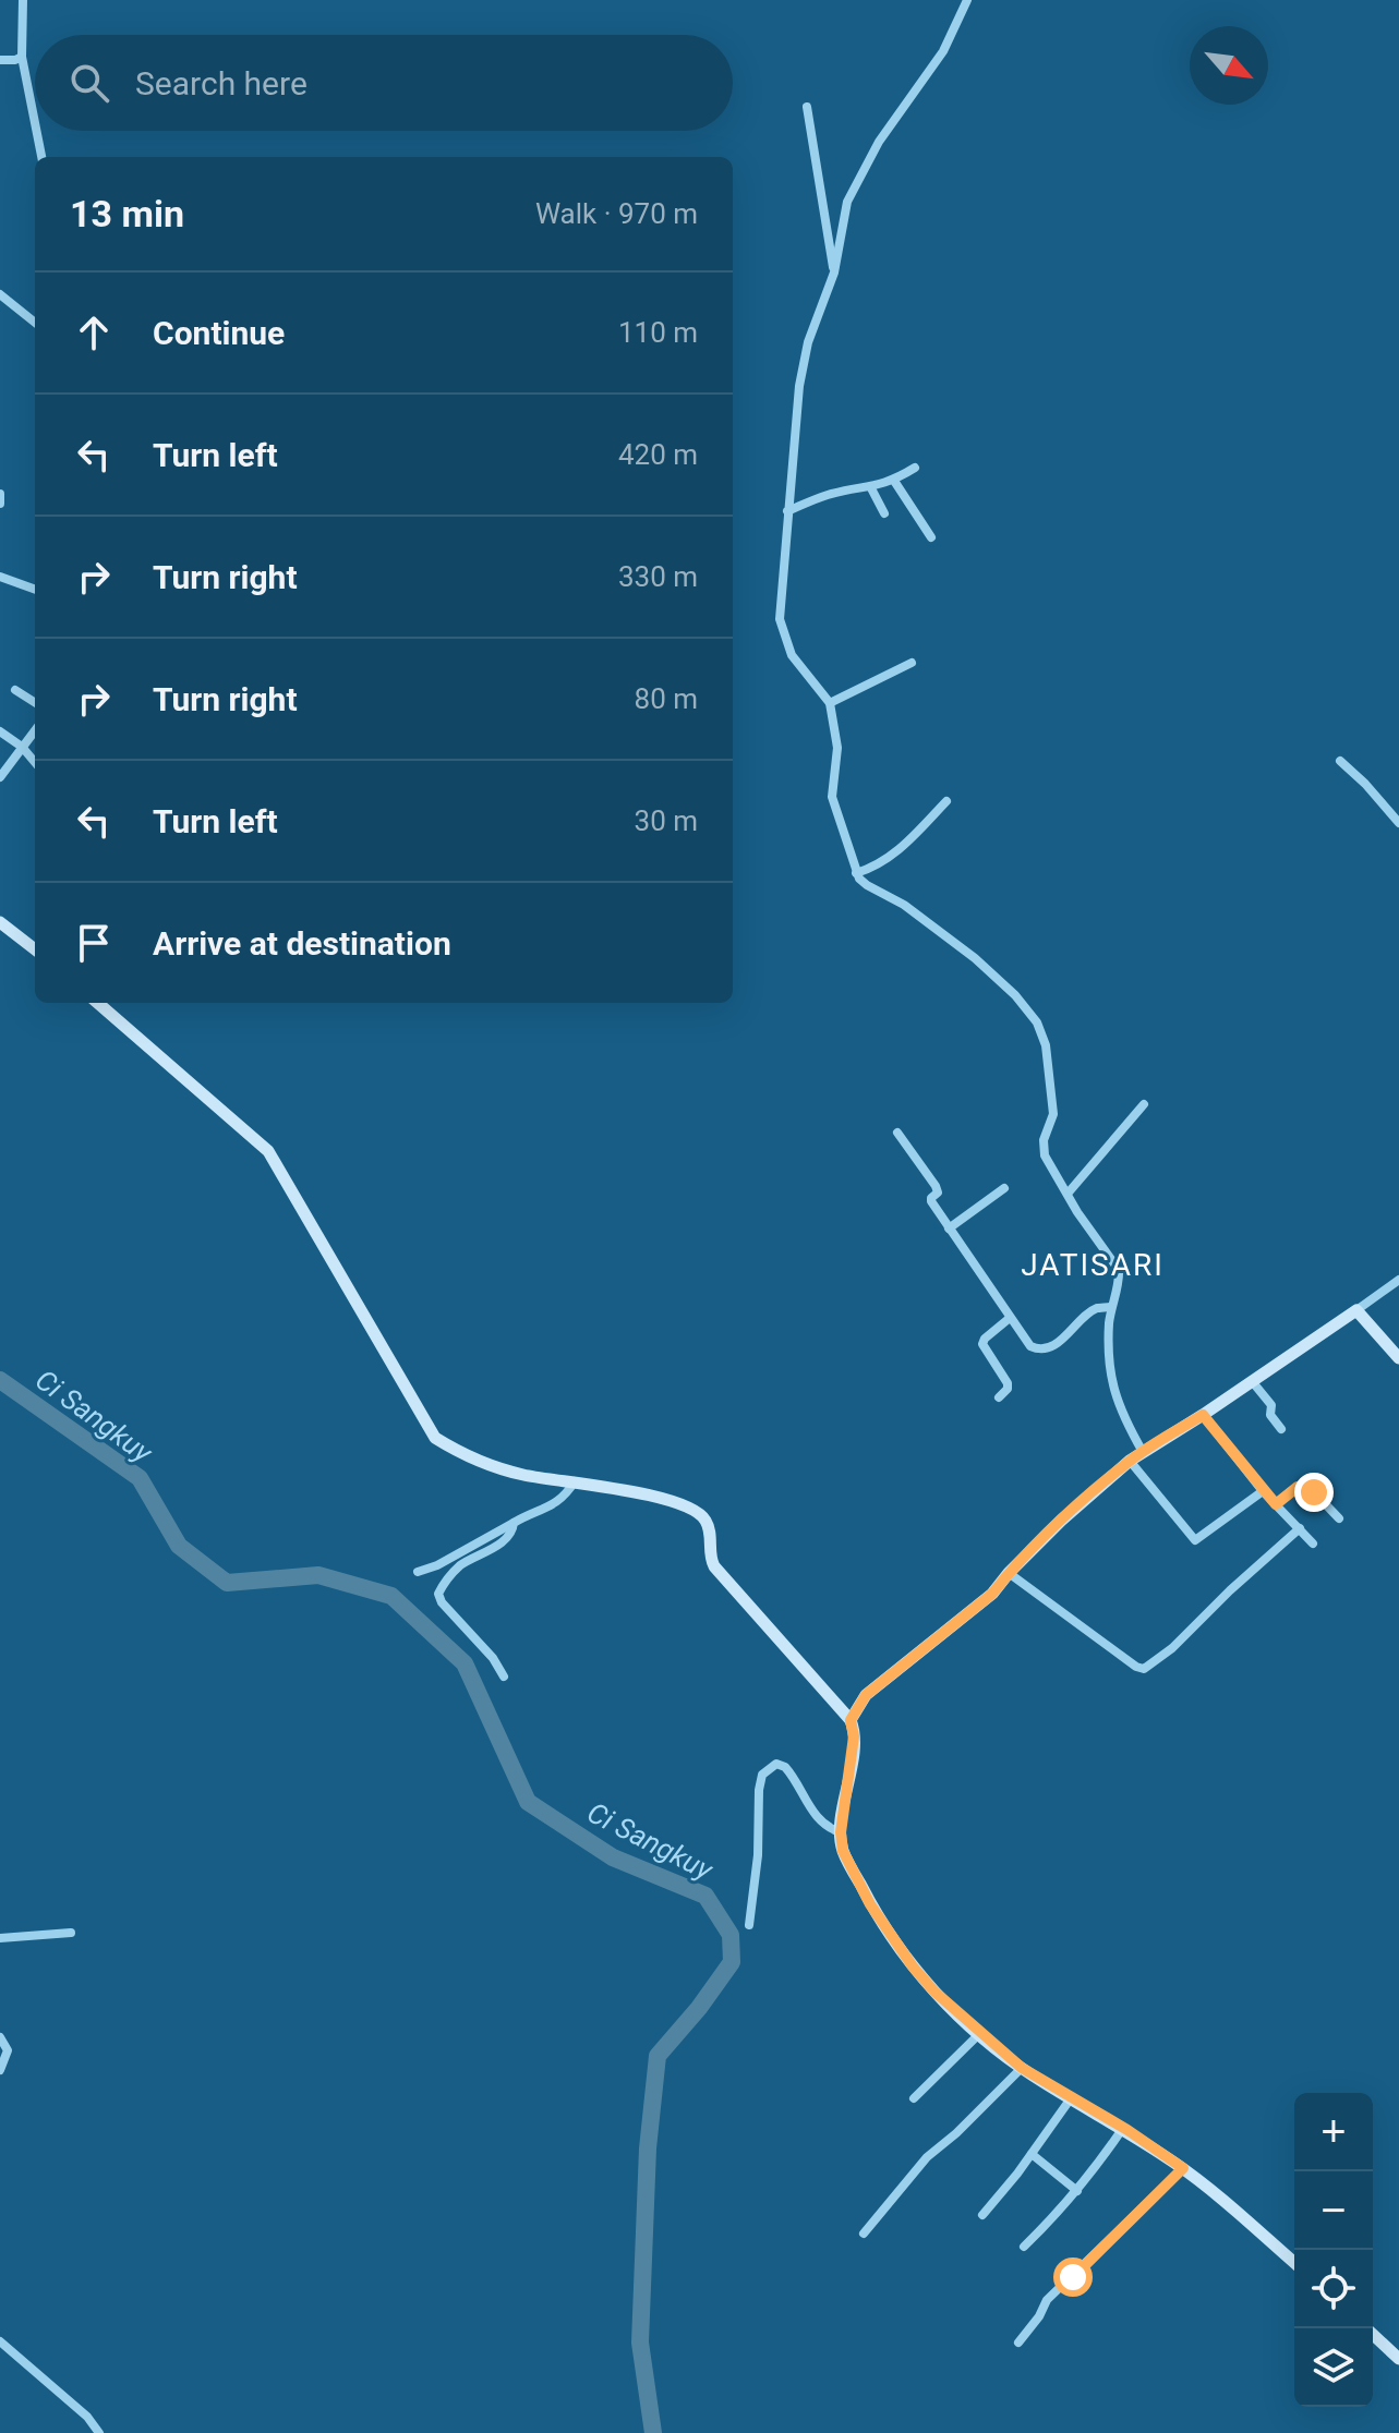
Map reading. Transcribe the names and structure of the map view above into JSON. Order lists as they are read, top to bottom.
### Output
{
  "districts": ["JATISARI"],
  "water": ["Ci Sangkuy"],
  "north": "bottom right",
  "page": {
    "search": "Search here",
    "heading": ["13 min", "Walk · 970 m"],
    "list": [
      ["Continue", "110 m"],
      ["Turn left", "420 m"],
      ["Turn right", "330 m"],
      ["Turn right", "80 m"],
      ["Turn left", "30 m"],
      "Arrive at destination"
    ],
    "map_buttons": ["+", "−"]
  }
}
